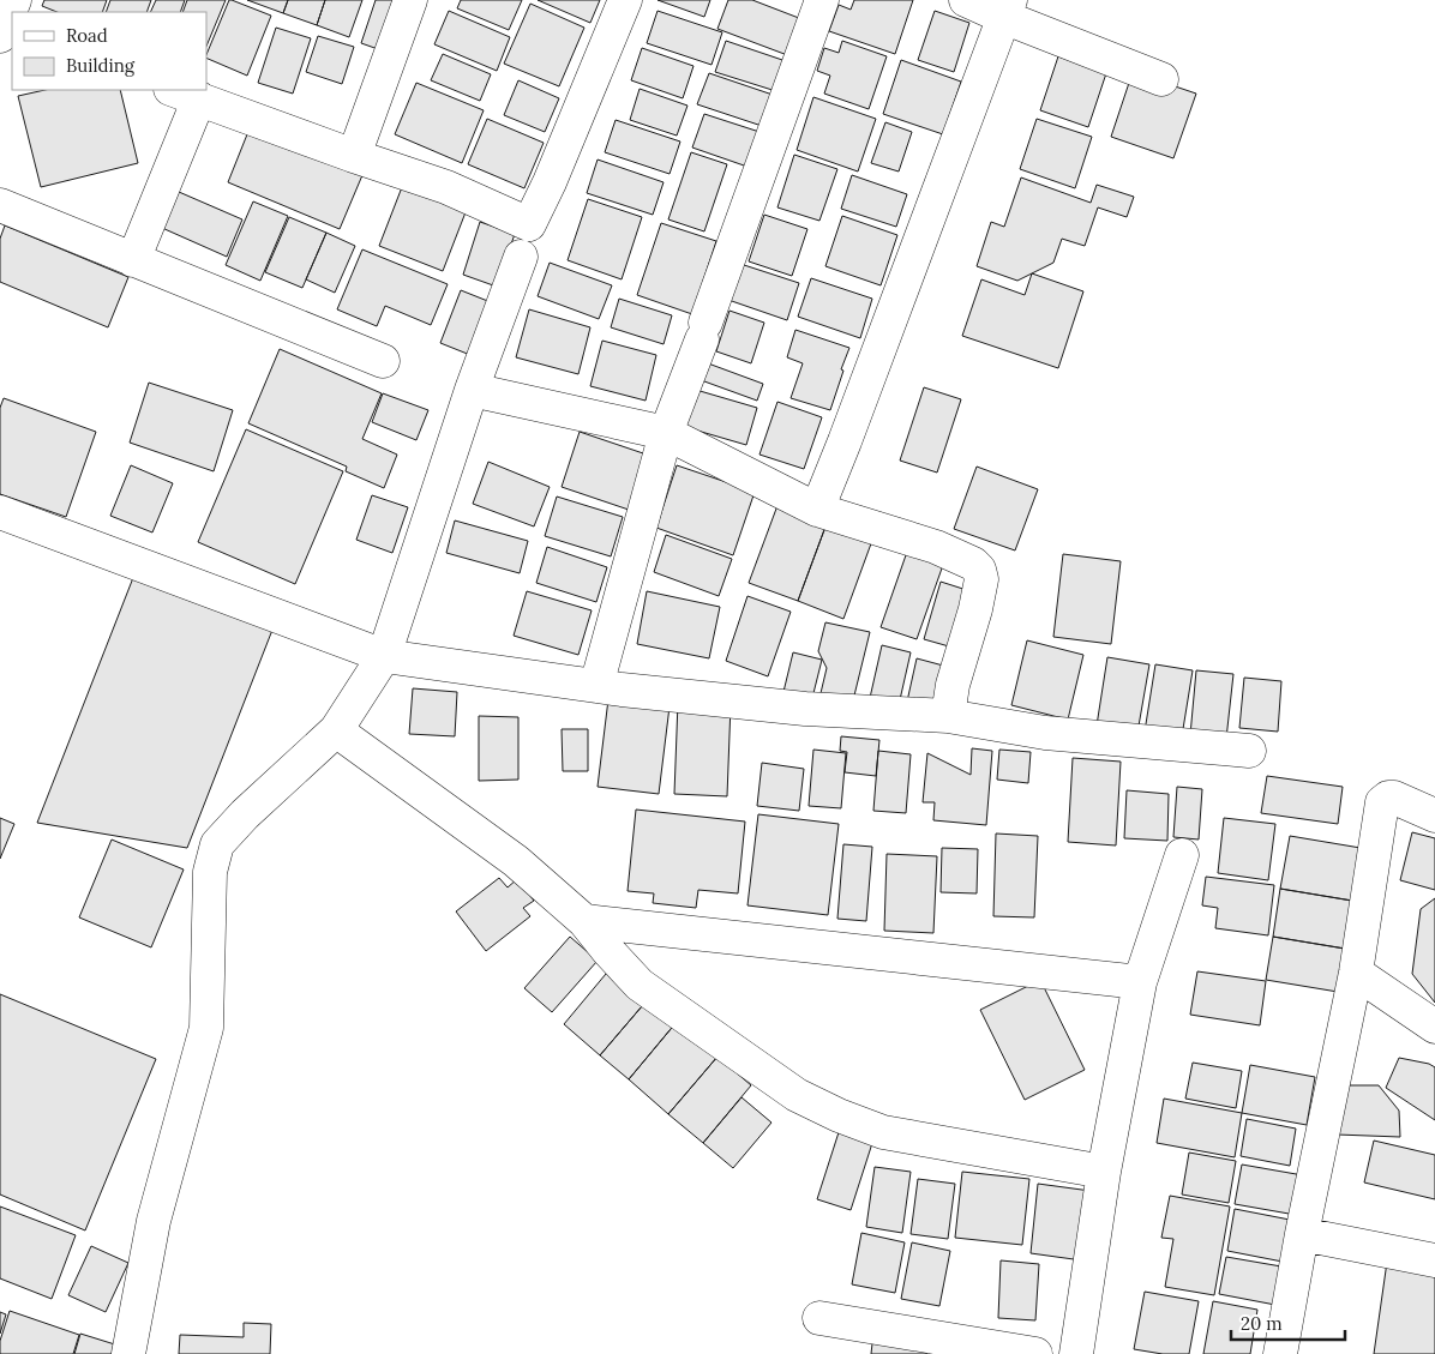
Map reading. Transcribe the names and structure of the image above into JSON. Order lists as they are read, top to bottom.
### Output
{
  "legend": ["Road", "Building"],
  "scale_bar": "20 m"
}
